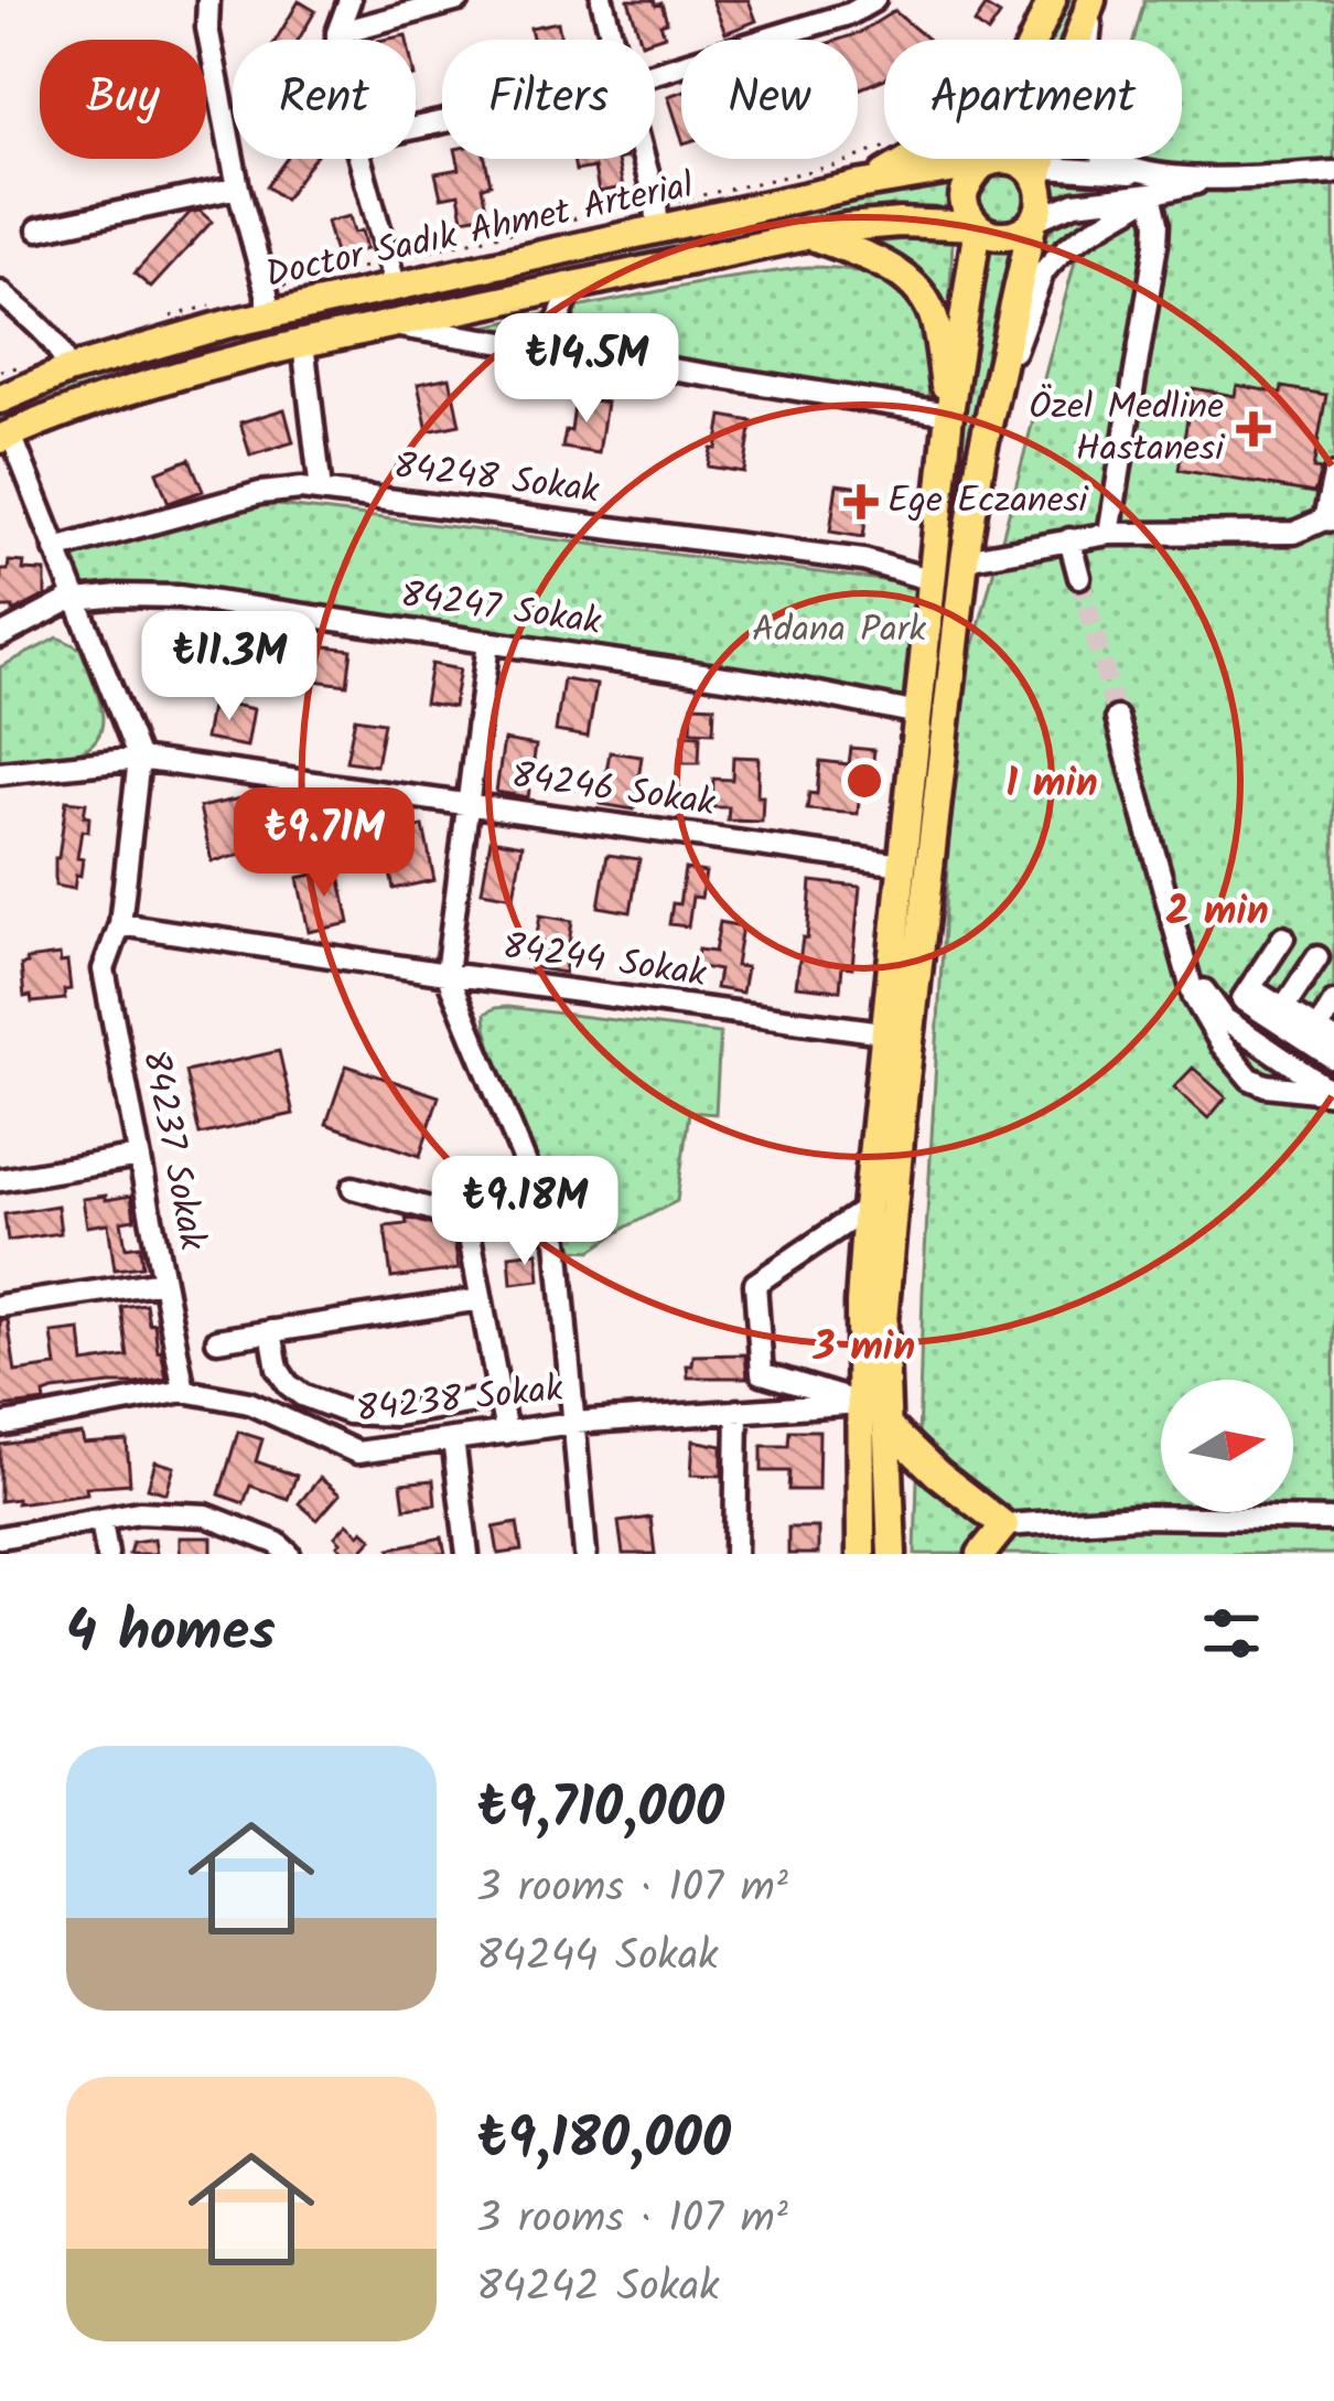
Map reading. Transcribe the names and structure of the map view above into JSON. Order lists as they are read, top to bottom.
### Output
{
  "streets": {
    "main road": ["Doctor Sadık Ahmet Arterial"],
    "street": [
      "84248 Sokak",
      "84247 Sokak",
      "84246 Sokak",
      "84244 Sokak",
      "84237 Sokak",
      "84238 Sokak"
    ]
  },
  "crossings": [
    ["84244 Sokak", "84237 Sokak"],
    ["84237 Sokak", "84238 Sokak"]
  ],
  "parks": ["Adana Park"],
  "places": {
    "health": ["Özel Medline Hastanesi", "Ege Eczanesi"]
  },
  "north": "right",
  "page": {
    "chip": [
      "Buy",
      "Rent",
      "Filters",
      "New",
      "Apartment"
    ],
    "price": [
      "₺14.5M",
      "₺11.3M",
      "₺9.71M",
      "₺9.18M"
    ],
    "heading": "4 homes",
    "list": [
      {
        "name": "₺9,710,000",
        "note": "3 rooms · 107 m² · 84244 Sokak"
      },
      {
        "name": "₺9,180,000",
        "note": "3 rooms · 107 m² · 84242 Sokak"
      }
    ]
  },
  "rings": ["1 min", "2 min", "3 min"]
}
